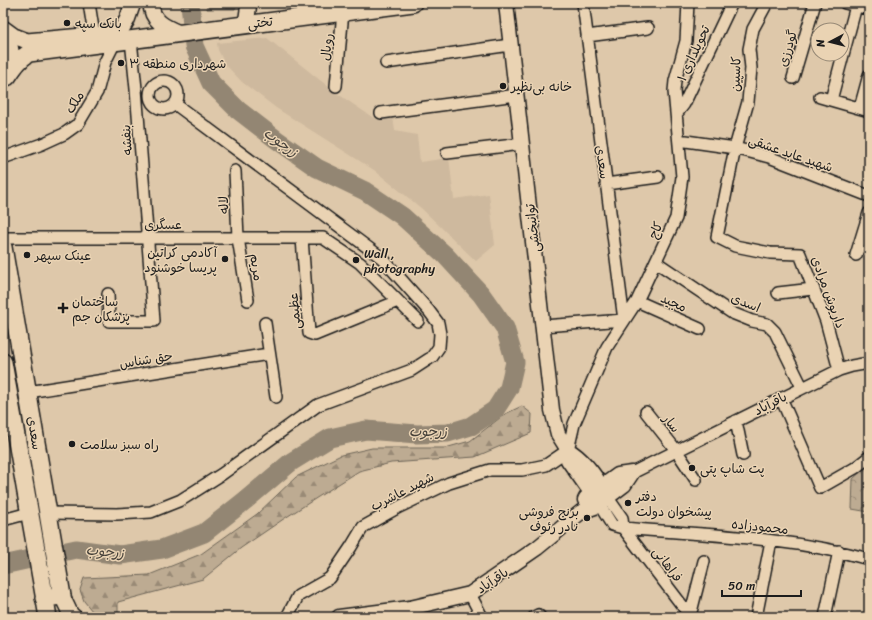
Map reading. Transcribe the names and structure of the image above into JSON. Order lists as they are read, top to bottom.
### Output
{
  "streets": {
    "main road": ["تختی", "سعدی"],
    "street": [
      "رویال",
      "گودرزی",
      "تحویلداری ۱",
      "کاسپین",
      "ملک",
      "بنفشه",
      "شهید عابد عشقی",
      "لاله",
      "عسگری",
      "توانبخشی",
      "کاج",
      "مریم",
      "داریوش مرادی",
      "مجید",
      "اسدی",
      "عظیمی",
      "حق شناس",
      "باقرآباد",
      "سار",
      "شهید عاشرب",
      "محمودزاده",
      "فراهانی"
    ]
  },
  "crossings": [
    ["تختی", "رویال"],
    ["تختی", "ملک"],
    ["تختی", "بنفشه"],
    ["تحویلداری ۱", "کاج"],
    ["کاسپین", "شهید عابد عشقی"],
    ["کاسپین", "داریوش مرادی"],
    ["ملک", "بنفشه"],
    ["بنفشه", "عسگری"],
    ["شهید عابد عشقی", "کاج"],
    ["شهید عابد عشقی", "داریوش مرادی"],
    ["سعدی", "کاج"],
    ["سعدی", "حق شناس"],
    ["لاله", "عسگری"],
    ["لاله", "مریم"],
    ["عسگری", "مریم"],
    ["عسگری", "عظیمی"],
    ["توانبخشی", "کاج"],
    ["توانبخشی", "باقرآباد"],
    ["توانبخشی", "شهید عاشرب"],
    ["توانبخشی", "فراهانی"],
    ["کاج", "مجید"],
    ["کاج", "اسدی"],
    ["کاج", "شهید عاشرب"],
    ["داریوش مرادی", "باقرآباد"],
    ["اسدی", "باقرآباد"],
    ["باقرآباد", "سار"],
    ["باقرآباد", "فراهانی"],
    ["محمودزاده", "فراهانی"]
  ],
  "water": ["زرجوب"],
  "places": {
    "other": [
      "بانک سپه",
      "شهرداری منطقه ۳",
      "خانه بی‌نظیر",
      "عینک سپهر",
      "آکادمی کراتین پریسا خوشنود",
      "Wall , photography",
      "راه سبز سلامت",
      "پت شاپ پتی",
      "دفتر پیشخوان دولت",
      "برنج فروشی نادر رئوف"
    ],
    "health": ["ساختمان پزشکان جم"]
  },
  "scale_bar": "50 m",
  "north": "left"
}
